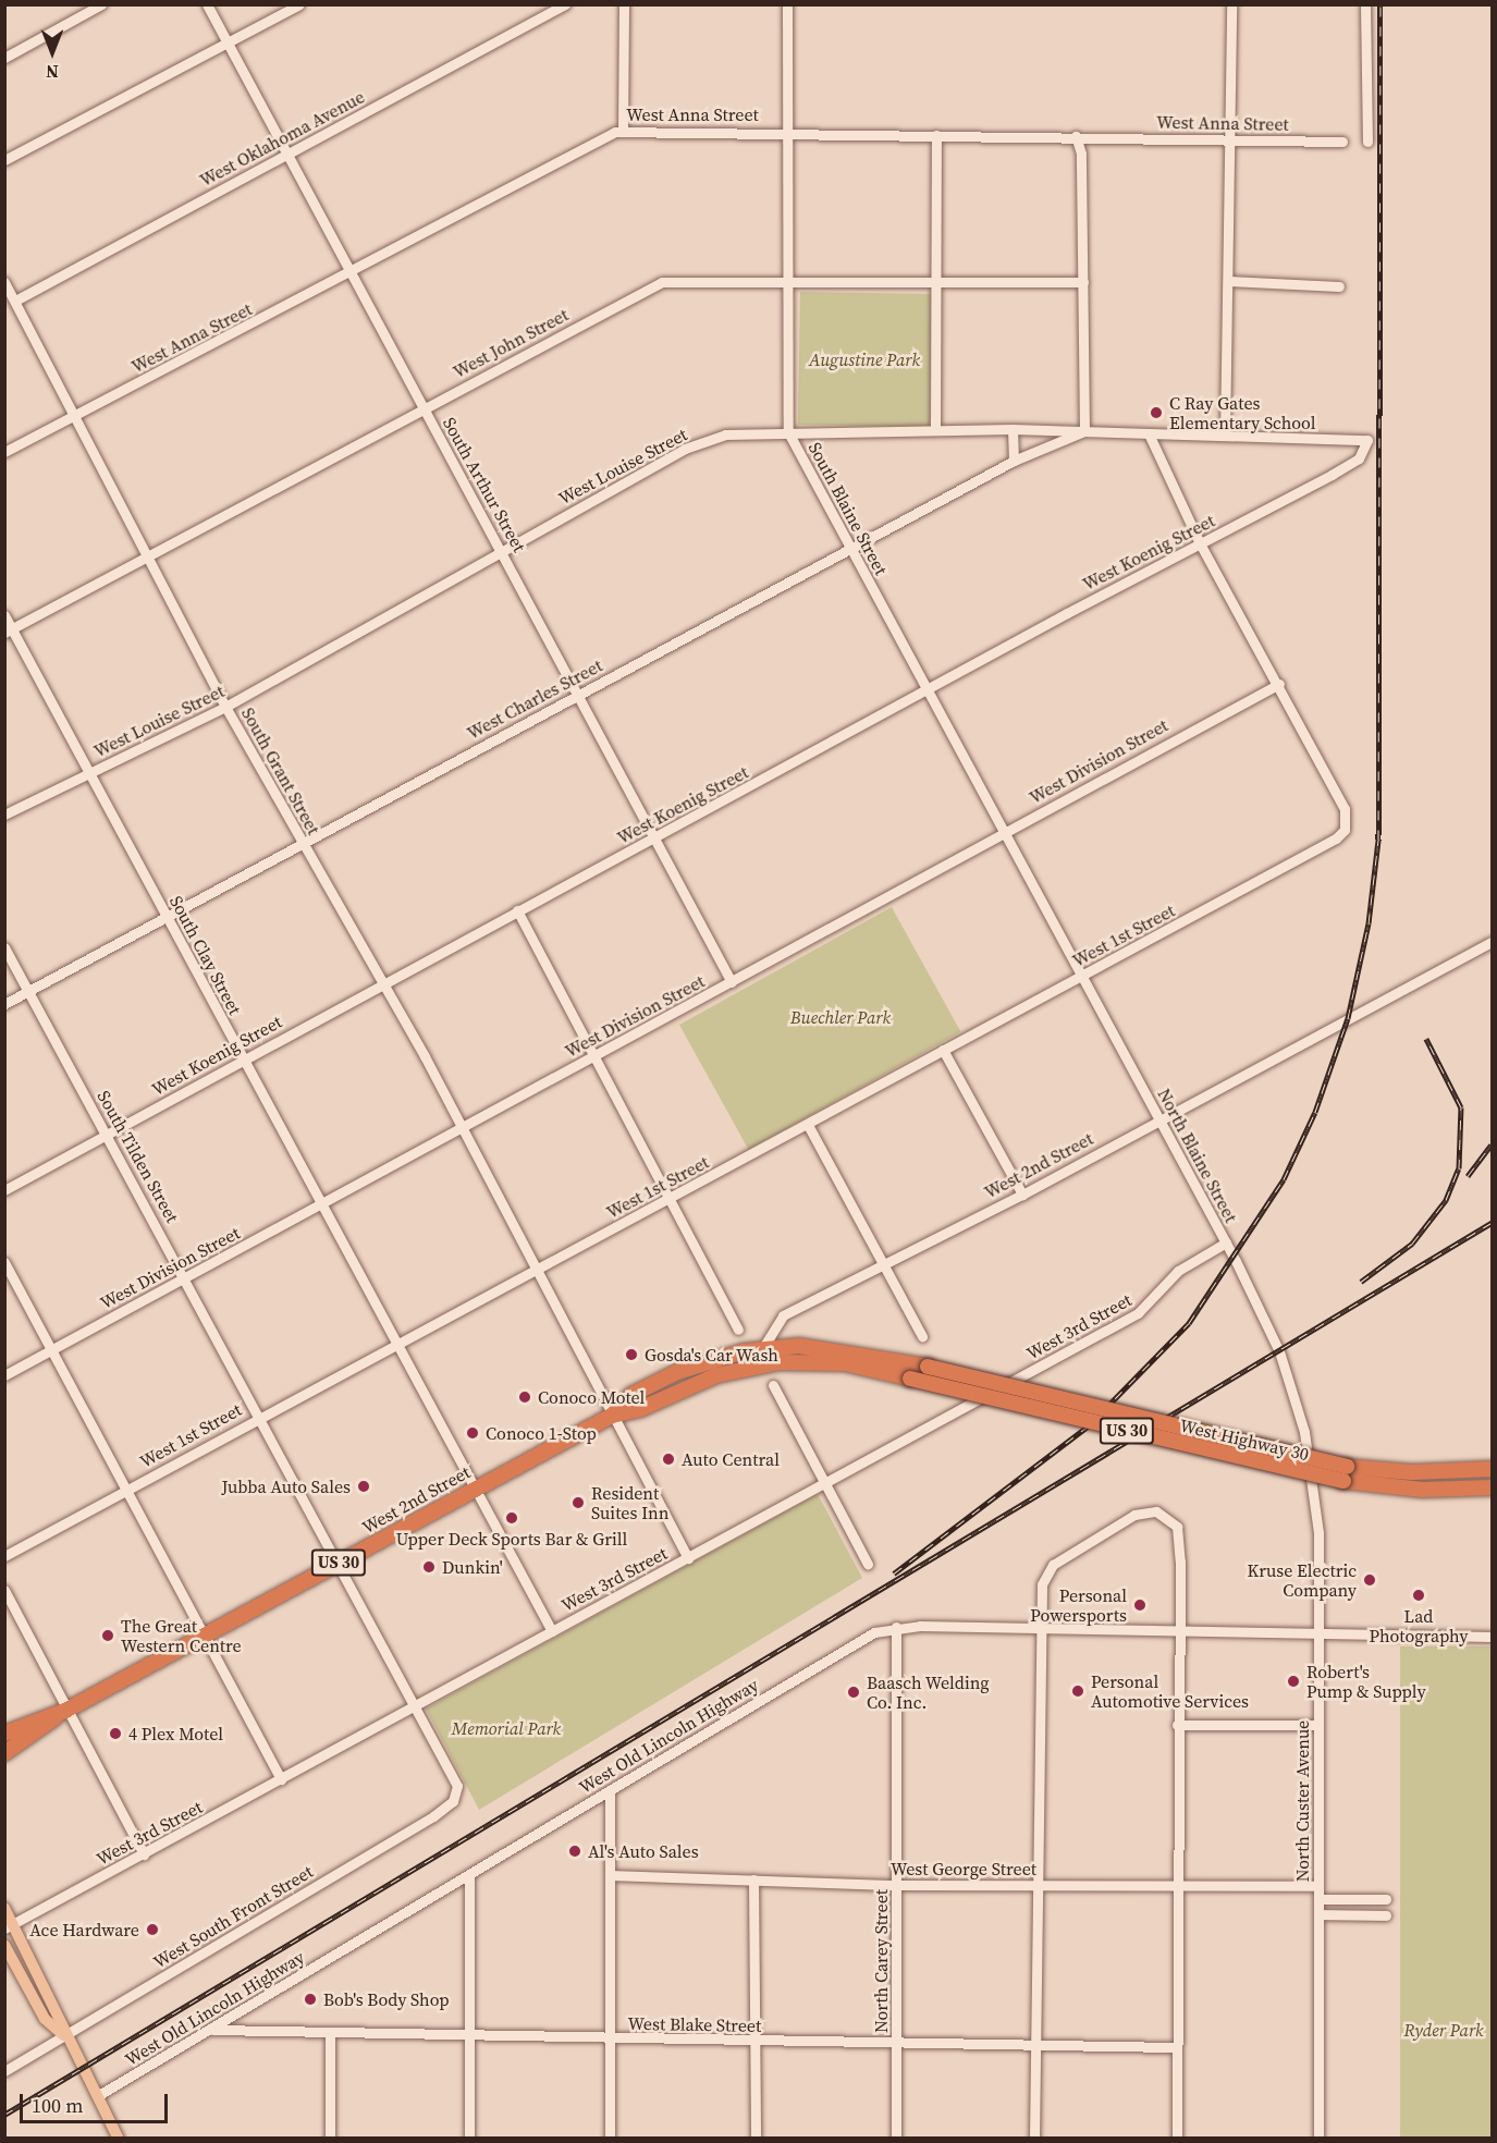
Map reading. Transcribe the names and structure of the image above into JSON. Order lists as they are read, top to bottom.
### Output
{
  "streets": {
    "highway": ["West 2nd Street", "US 30", "West Highway 30"],
    "street": [
      "West Anna Street",
      "West Oklahoma Avenue",
      "West John Street",
      "West Louise Street",
      "South Arthur Street",
      "South Blaine Street",
      "West Koenig Street",
      "West Charles Street",
      "West Division Street",
      "South Grant Street",
      "West 1st Street",
      "South Clay Street",
      "North Blaine Street",
      "South Tilden Street",
      "West 3rd Street",
      "West Old Lincoln Highway",
      "North Custer Avenue",
      "West George Street",
      "West South Front Street",
      "North Carey Street",
      "West Blake Street"
    ]
  },
  "crossings": [
    ["West Anna Street", "South Arthur Street"],
    ["West Anna Street", "South Blaine Street"],
    ["West Anna Street", "South Grant Street"],
    ["West Oklahoma Avenue", "South Arthur Street"],
    ["West Oklahoma Avenue", "South Grant Street"],
    ["West John Street", "South Arthur Street"],
    ["West John Street", "South Blaine Street"],
    ["West John Street", "South Grant Street"],
    ["West John Street", "South Clay Street"],
    ["West Louise Street", "South Arthur Street"],
    ["West Louise Street", "South Blaine Street"],
    ["West Louise Street", "West Koenig Street"],
    ["West Louise Street", "West Charles Street"],
    ["West Louise Street", "South Grant Street"],
    ["West Louise Street", "South Clay Street"],
    ["South Arthur Street", "West Koenig Street"],
    ["South Arthur Street", "West Charles Street"],
    ["South Arthur Street", "West Division Street"],
    ["South Blaine Street", "West Koenig Street"],
    ["South Blaine Street", "West Charles Street"],
    ["South Blaine Street", "West Division Street"],
    ["South Blaine Street", "West 1st Street"],
    ["South Blaine Street", "North Blaine Street"],
    ["West Koenig Street", "South Grant Street"],
    ["West Koenig Street", "South Clay Street"],
    ["West Koenig Street", "South Tilden Street"],
    ["West Charles Street", "South Grant Street"],
    ["West Charles Street", "South Clay Street"],
    ["West Charles Street", "South Tilden Street"],
    ["West Division Street", "South Grant Street"],
    ["West Division Street", "West 1st Street"],
    ["West Division Street", "South Clay Street"],
    ["West Division Street", "South Tilden Street"],
    ["South Grant Street", "West 1st Street"],
    ["South Grant Street", "West 2nd Street"],
    ["South Grant Street", "West 3rd Street"],
    ["West 1st Street", "South Clay Street"],
    ["West 1st Street", "North Blaine Street"],
    ["West 1st Street", "South Tilden Street"],
    ["South Clay Street", "West 2nd Street"],
    ["South Clay Street", "West 3rd Street"],
    ["North Blaine Street", "West 2nd Street"],
    ["North Blaine Street", "West 3rd Street"],
    ["North Blaine Street", "North Custer Avenue"],
    ["South Tilden Street", "West 2nd Street"],
    ["South Tilden Street", "West 3rd Street"],
    ["South Tilden Street", "West South Front Street"],
    ["West 2nd Street", "West Highway 30"],
    ["West Old Lincoln Highway", "North Custer Avenue"],
    ["West Old Lincoln Highway", "North Carey Street"],
    ["West Old Lincoln Highway", "West Blake Street"],
    ["North Custer Avenue", "West George Street"],
    ["West George Street", "North Carey Street"],
    ["North Carey Street", "West Blake Street"]
  ],
  "parks": [
    "Augustine Park",
    "Buechler Park",
    "Memorial Park",
    "Ryder Park"
  ],
  "places": [
    "C Ray Gates Elementary School",
    "Gosda's Car Wash",
    "Conoco Motel",
    "Conoco 1-Stop",
    "Auto Central",
    "Jubba Auto Sales",
    "Resident Suites Inn",
    "Upper Deck Sports Bar & Grill",
    "Dunkin'",
    "Kruse Electric Company",
    "Lad Photography",
    "Personal Powersports",
    "The Great Western Centre",
    "Robert's Pump & Supply",
    "Personal Automotive Services",
    "Baasch Welding Co. Inc.",
    "4 Plex Motel",
    "Al's Auto Sales",
    "Ace Hardware",
    "Bob's Body Shop"
  ],
  "scale_bar": "100 m",
  "north": "bottom"
}
